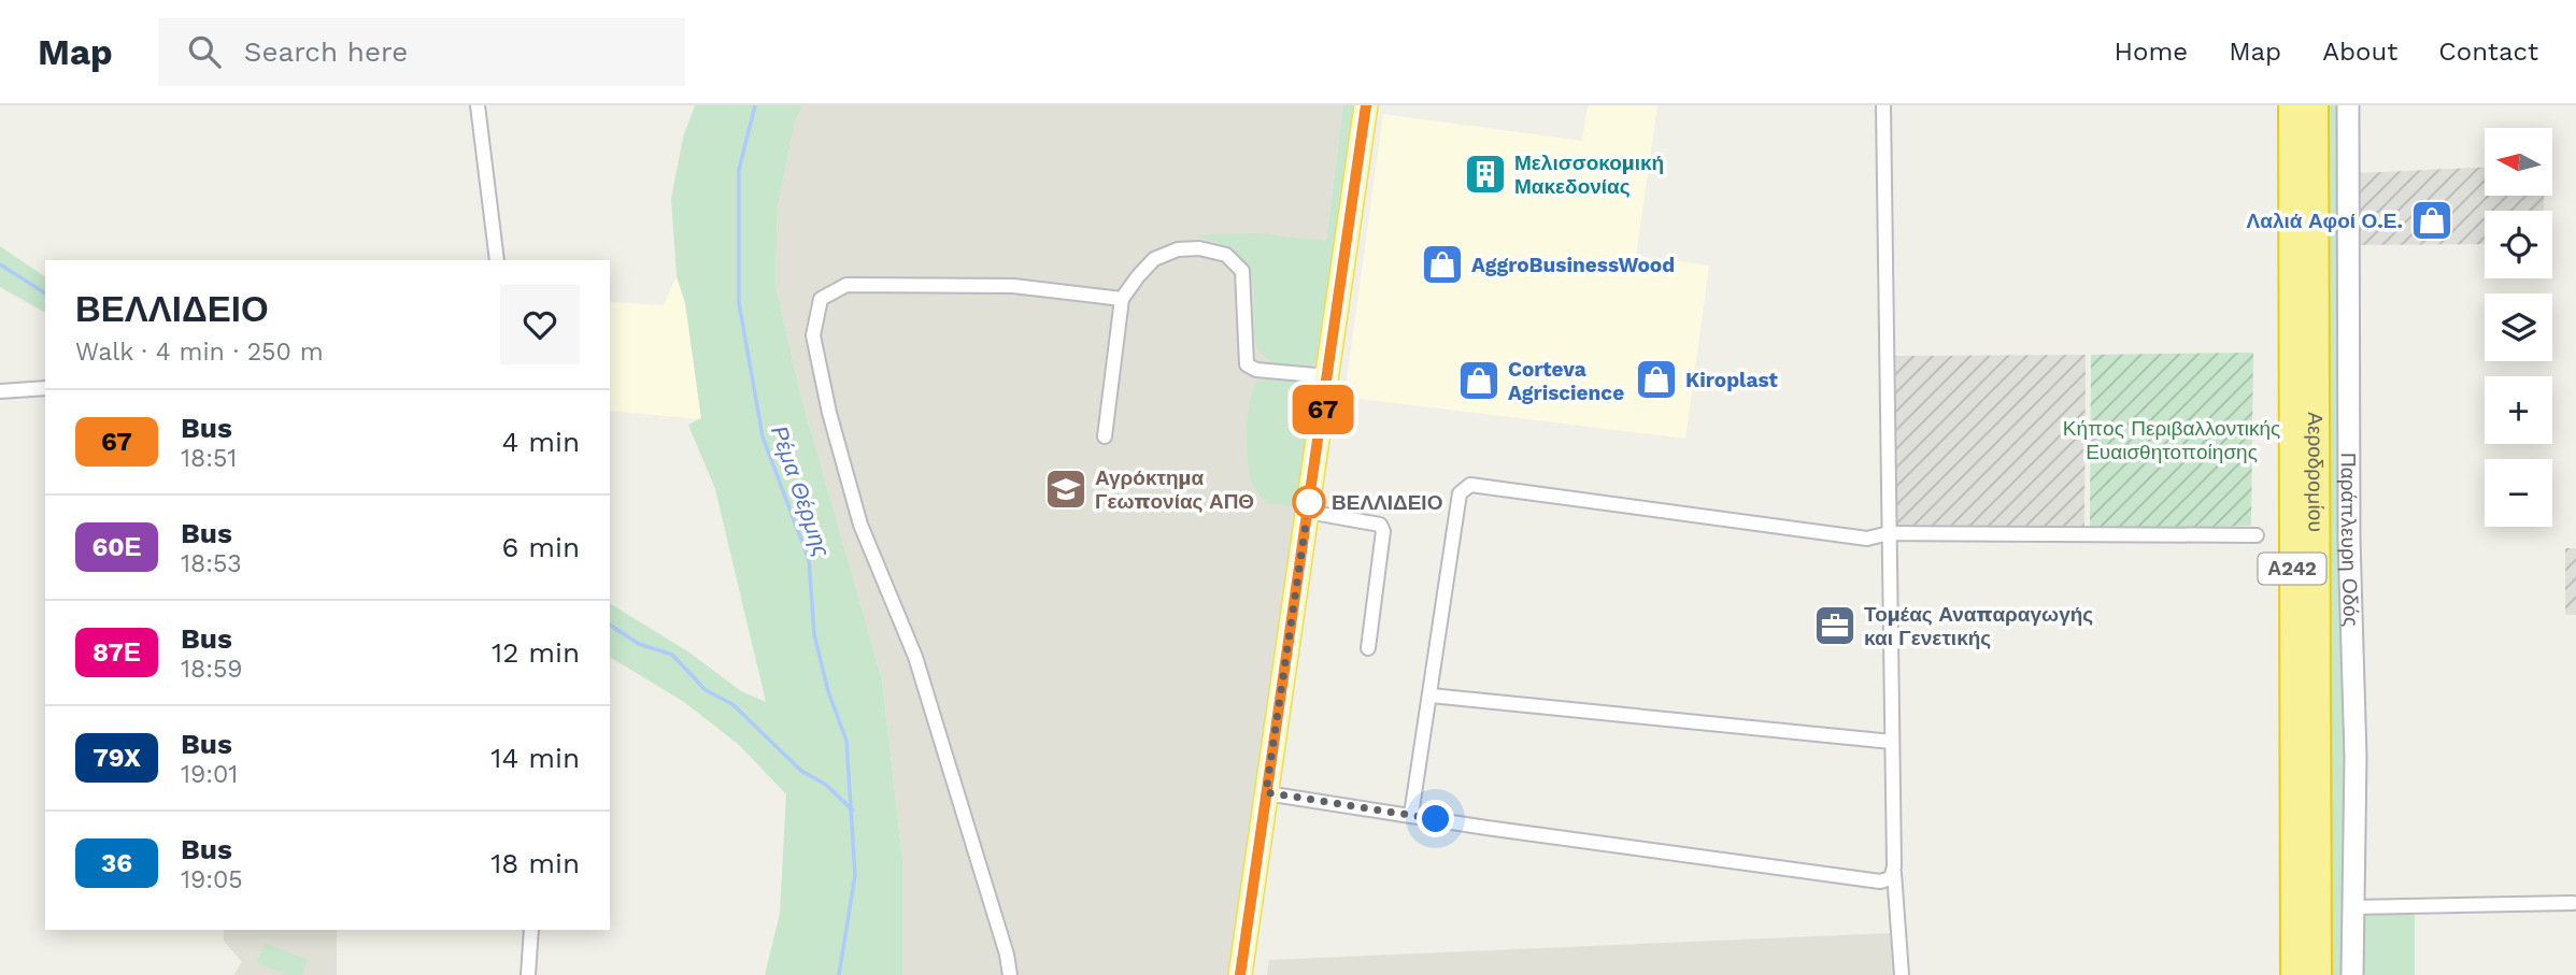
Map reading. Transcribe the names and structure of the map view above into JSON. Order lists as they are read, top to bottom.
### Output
{
  "streets": {
    "highway": ["Αεροδρομίου", "Α242"],
    "street": ["Παράπλευρη Οδός"]
  },
  "water": ["Ρέμα Θέρμης"],
  "parks": ["Κήπος Περιβαλλοντικής Ευαισθητοποίησης"],
  "places": {
    "building": ["Μελισσοκομική Μακεδονίας"],
    "shop": [
      "Λαλιά Αφοί Ο.Ε.",
      "AggroBusinessWood",
      "Kiroplast",
      "Corteva Agriscience"
    ],
    "school or university": ["Αγρόκτημα Γεωπονίας ΑΠΘ"],
    "other": ["ΒΕΛΛΙΔΕΙΟ"],
    "office": ["Τομέας Αναπαραγωγής και Γενετικής"]
  },
  "lines": ["bus line 67"],
  "north": "left",
  "page": {
    "header": "Map",
    "search": "Search here",
    "nav": [
      "Home",
      "Map",
      "About",
      "Contact"
    ],
    "on_map": "67",
    "map_buttons": ["+", "−"],
    "heading": ["ΒΕΛΛΙΔΕΙΟ", "Walk · 4 min · 250 m"],
    "list": [
      {
        "mark": "67",
        "name": "Bus",
        "note": "18:51",
        "value": "4 min"
      },
      {
        "mark": "60Ε",
        "name": "Bus",
        "note": "18:53",
        "value": "6 min"
      },
      {
        "mark": "87Ε",
        "name": "Bus",
        "note": "18:59",
        "value": "12 min"
      },
      {
        "mark": "79X",
        "name": "Bus",
        "note": "19:01",
        "value": "14 min"
      },
      {
        "mark": "36",
        "name": "Bus",
        "note": "19:05",
        "value": "18 min"
      }
    ]
  }
}
